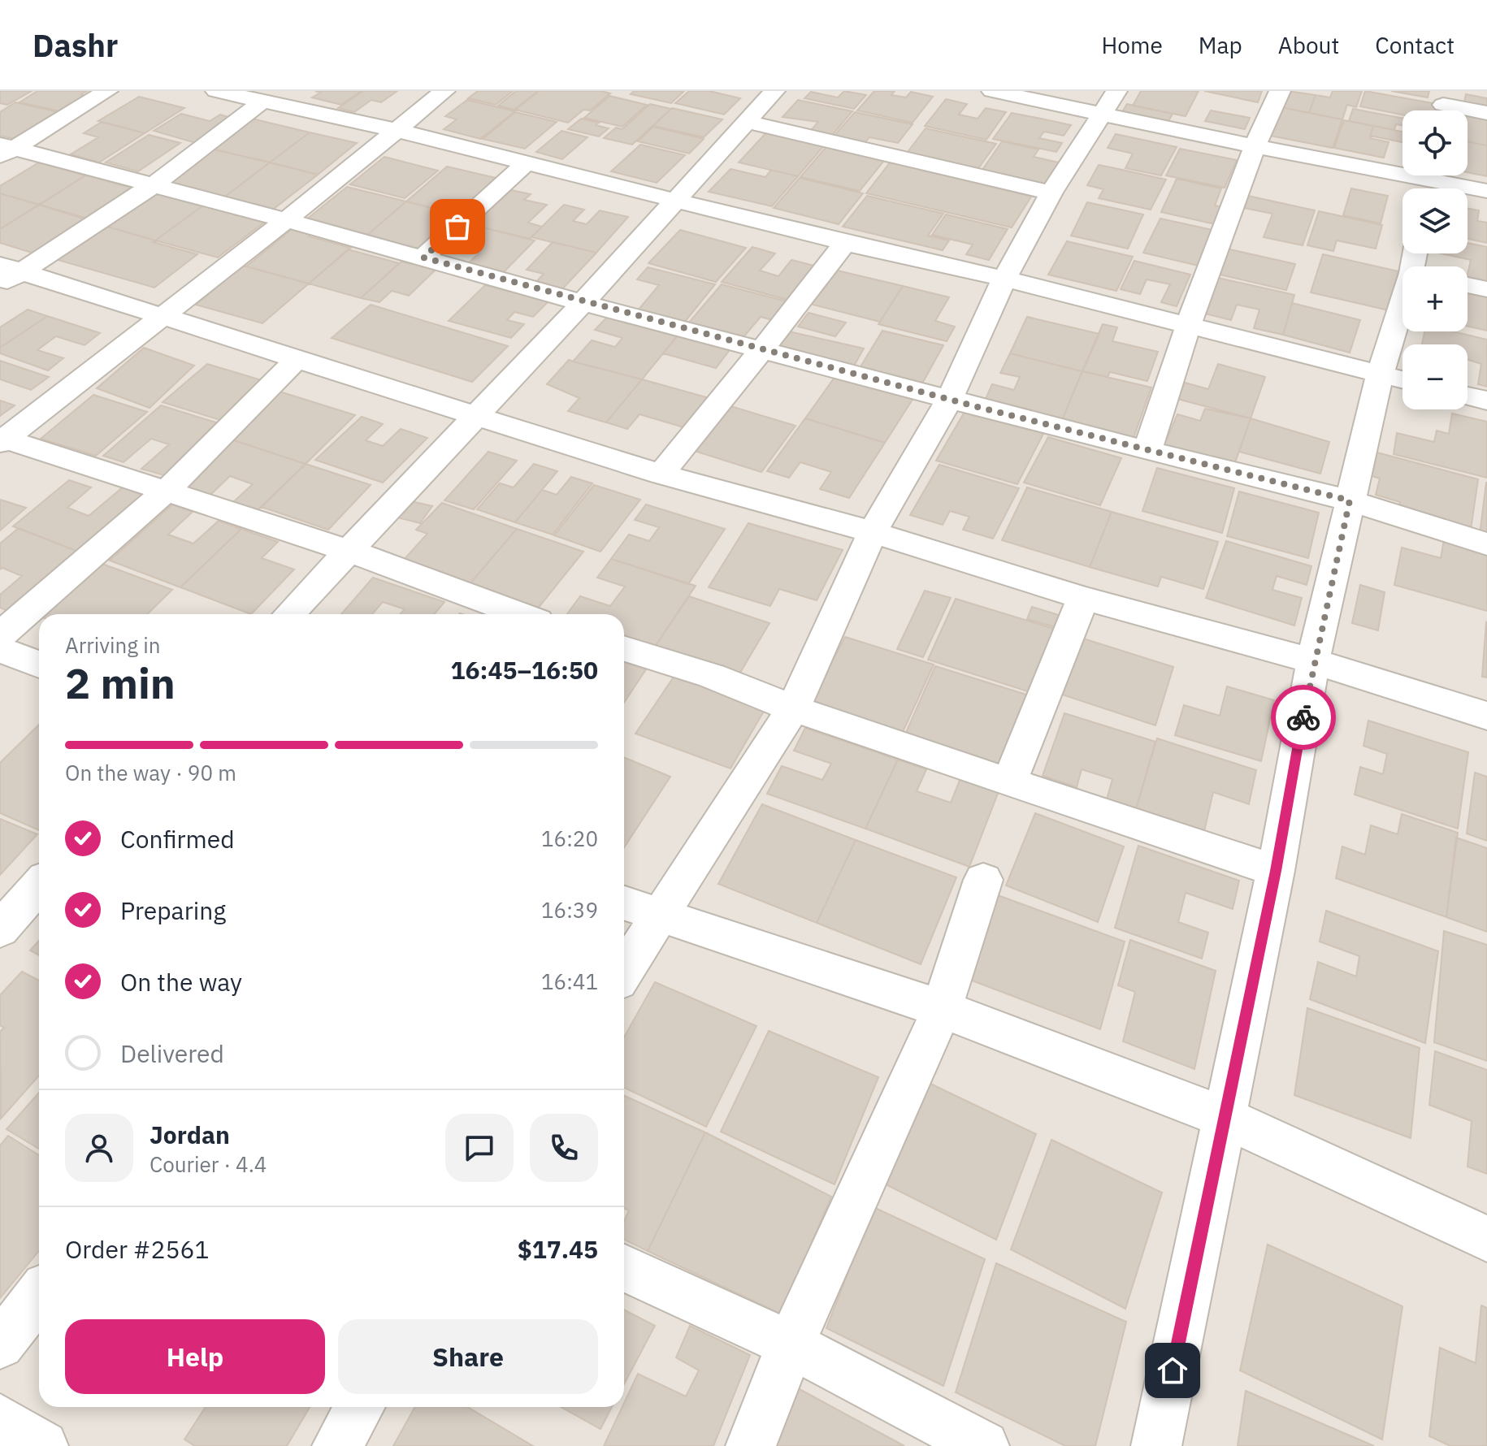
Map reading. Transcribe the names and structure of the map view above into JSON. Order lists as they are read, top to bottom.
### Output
{
  "page": {
    "header": "Dashr",
    "nav": [
      "Home",
      "Map",
      "About",
      "Contact"
    ],
    "map_buttons": ["+", "−"],
    "heading": ["2 min", "Arriving in", "16:45–16:50"],
    "panel": [
      "Jordan",
      "Courier · 4.4",
      "Order #2561",
      "$17.45"
    ],
    "bar": "On the way · 90 m",
    "list": [
      ["Confirmed", "16:20"],
      ["Preparing", "16:39"],
      ["On the way", "16:41"],
      "Delivered"
    ],
    "buttons": ["Help", "Share"]
  }
}
